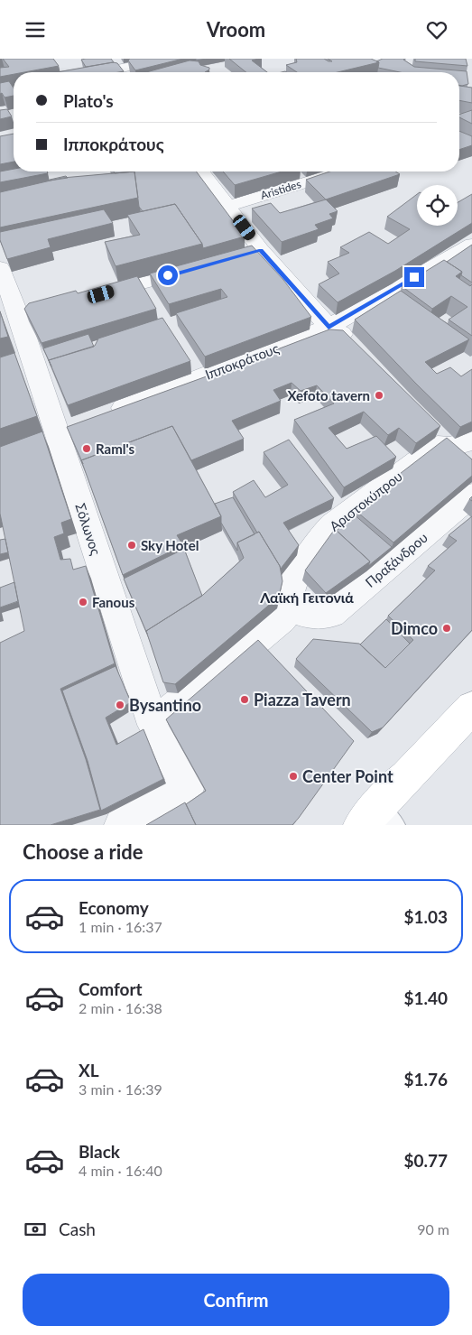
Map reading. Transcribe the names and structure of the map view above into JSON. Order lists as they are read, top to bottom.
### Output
{
  "streets": {
    "street": [
      "Aristides",
      "Ιπποκράτους",
      "Αριστοκύπρου",
      "Σόλωνος",
      "Πραξάνδρου"
    ]
  },
  "crossings": [
    ["Αριστοκύπρου", "Πραξάνδρου"]
  ],
  "districts": ["Λαϊκή Γειτονιά"],
  "places": [
    "Xefoto tavern",
    "Raml's",
    "Sky Hotel",
    "Fanous",
    "Dimco",
    "Piazza Tavern",
    "Bysantino",
    "Center Point"
  ],
  "page": {
    "header": "Vroom",
    "banner": ["Plato's", "Ιπποκράτους"],
    "heading": "Choose a ride",
    "list": [
      {
        "name": "Economy",
        "note": "1 min · 16:37",
        "value": "$1.03"
      },
      {
        "name": "Comfort",
        "note": "2 min · 16:38",
        "value": "$1.40"
      },
      {
        "name": "XL",
        "note": "3 min · 16:39",
        "value": "$1.76"
      },
      {
        "name": "Black",
        "note": "4 min · 16:40",
        "value": "$0.77"
      }
    ],
    "pay": ["Cash", "90 m"],
    "buttons": "Confirm"
  }
}
